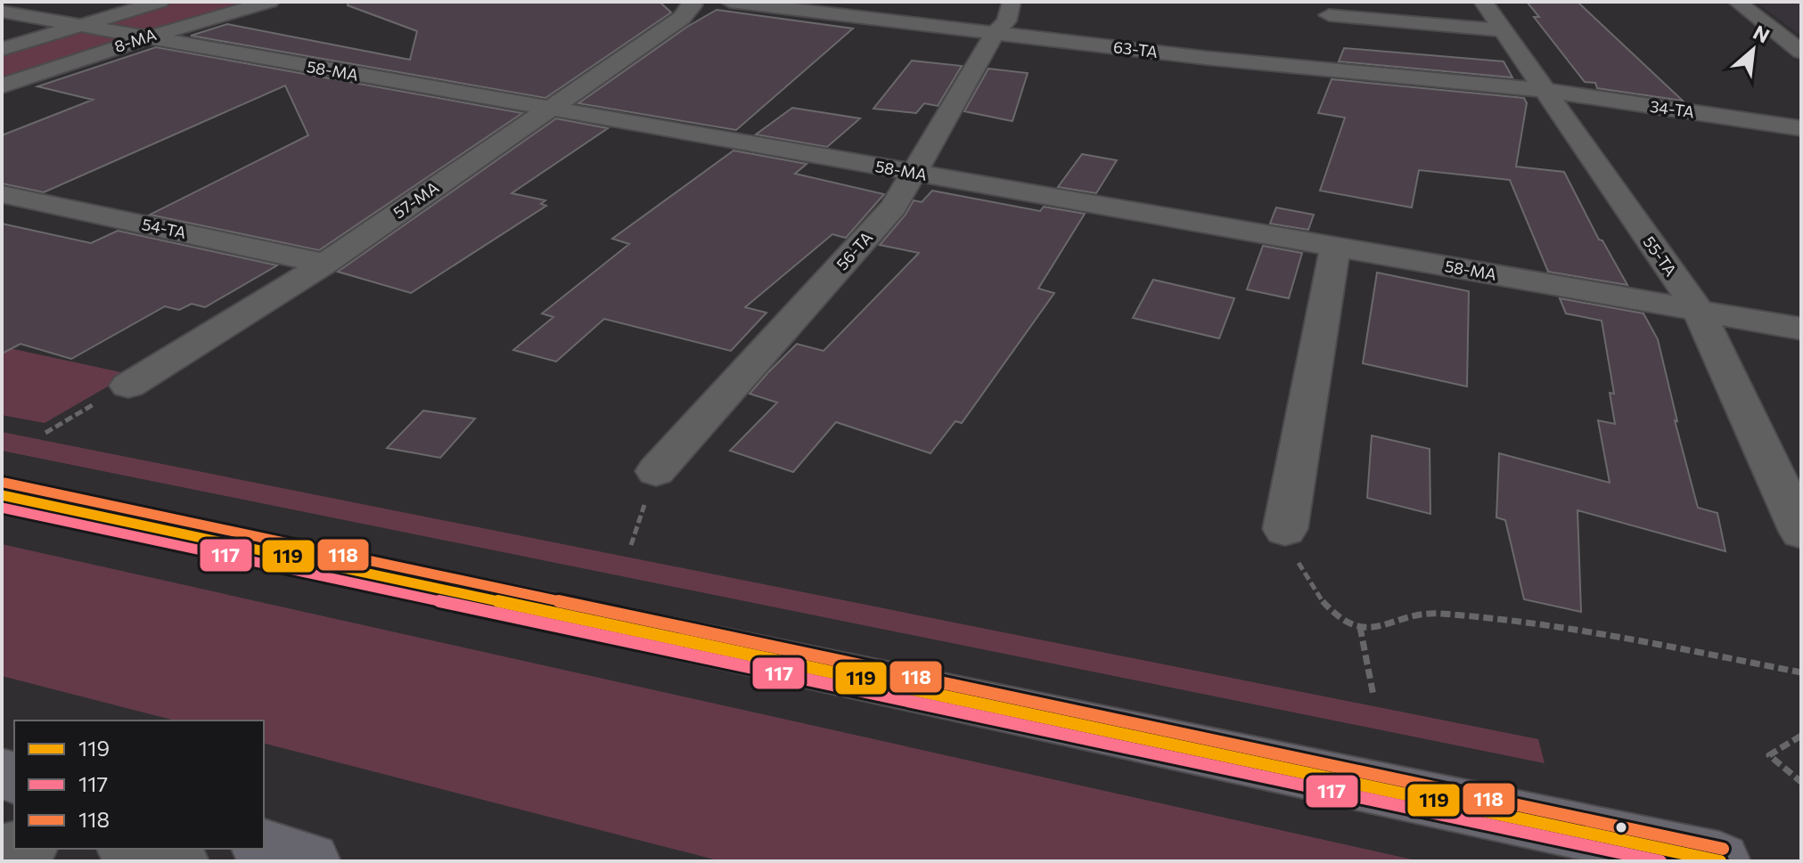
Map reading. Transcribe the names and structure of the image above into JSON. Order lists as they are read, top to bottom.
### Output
{
  "streets": {
    "street": [
      "8-МА",
      "63-ТА",
      "58-МА",
      "34-ТА",
      "57-МА",
      "54-ТА",
      "56-ТА",
      "55-ТА"
    ]
  },
  "crossings": [
    ["8-МА", "58-МА"],
    ["63-ТА", "34-ТА"],
    ["63-ТА", "56-ТА"],
    ["63-ТА", "55-ТА"],
    ["58-МА", "57-МА"],
    ["58-МА", "56-ТА"],
    ["58-МА", "55-ТА"],
    ["34-ТА", "55-ТА"],
    ["57-МА", "54-ТА"]
  ],
  "lines": ["transit line 118", "transit line 119", "transit line 117"],
  "legend": ["119", "117", "118"],
  "north": "top right"
}
